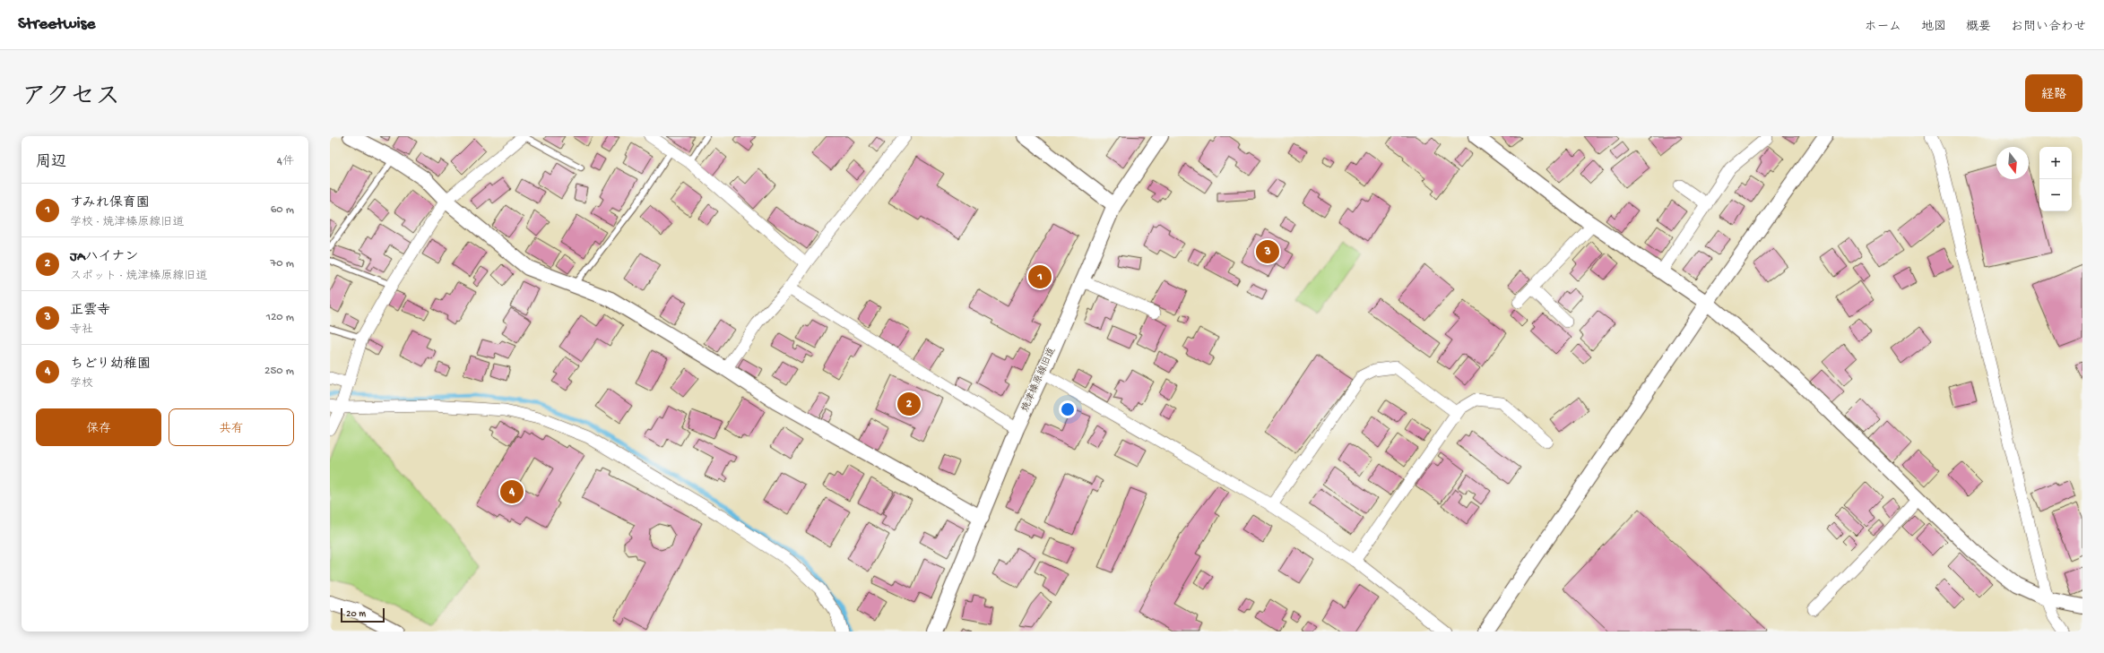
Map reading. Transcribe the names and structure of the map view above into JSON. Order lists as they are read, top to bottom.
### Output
{
  "streets": {
    "street": ["焼津榛原線旧道"]
  },
  "scale_bar": "20 m",
  "north": "bottom",
  "page": {
    "header": "Streetwise",
    "nav": [
      "ホーム",
      "地図",
      "概要",
      "お問い合わせ"
    ],
    "title": "アクセス",
    "buttons": [
      "経路",
      ["保存", "共有"]
    ],
    "heading": ["周辺", "4件"],
    "map_buttons": ["+", "−"],
    "list": [
      {
        "mark": "1",
        "name": "すみれ保育園",
        "note": "学校 · 焼津榛原線旧道",
        "value": "60 m"
      },
      {
        "mark": "2",
        "name": "JAハイナン",
        "note": "スポット · 焼津榛原線旧道",
        "value": "70 m"
      },
      {
        "mark": "3",
        "name": "正雲寺",
        "note": "寺社",
        "value": "120 m"
      },
      {
        "mark": "4",
        "name": "ちどり幼稚園",
        "note": "学校",
        "value": "250 m"
      }
    ],
    "pins": [
      "3",
      "1",
      "2",
      "4"
    ],
    "scale": "20 m"
  }
}
